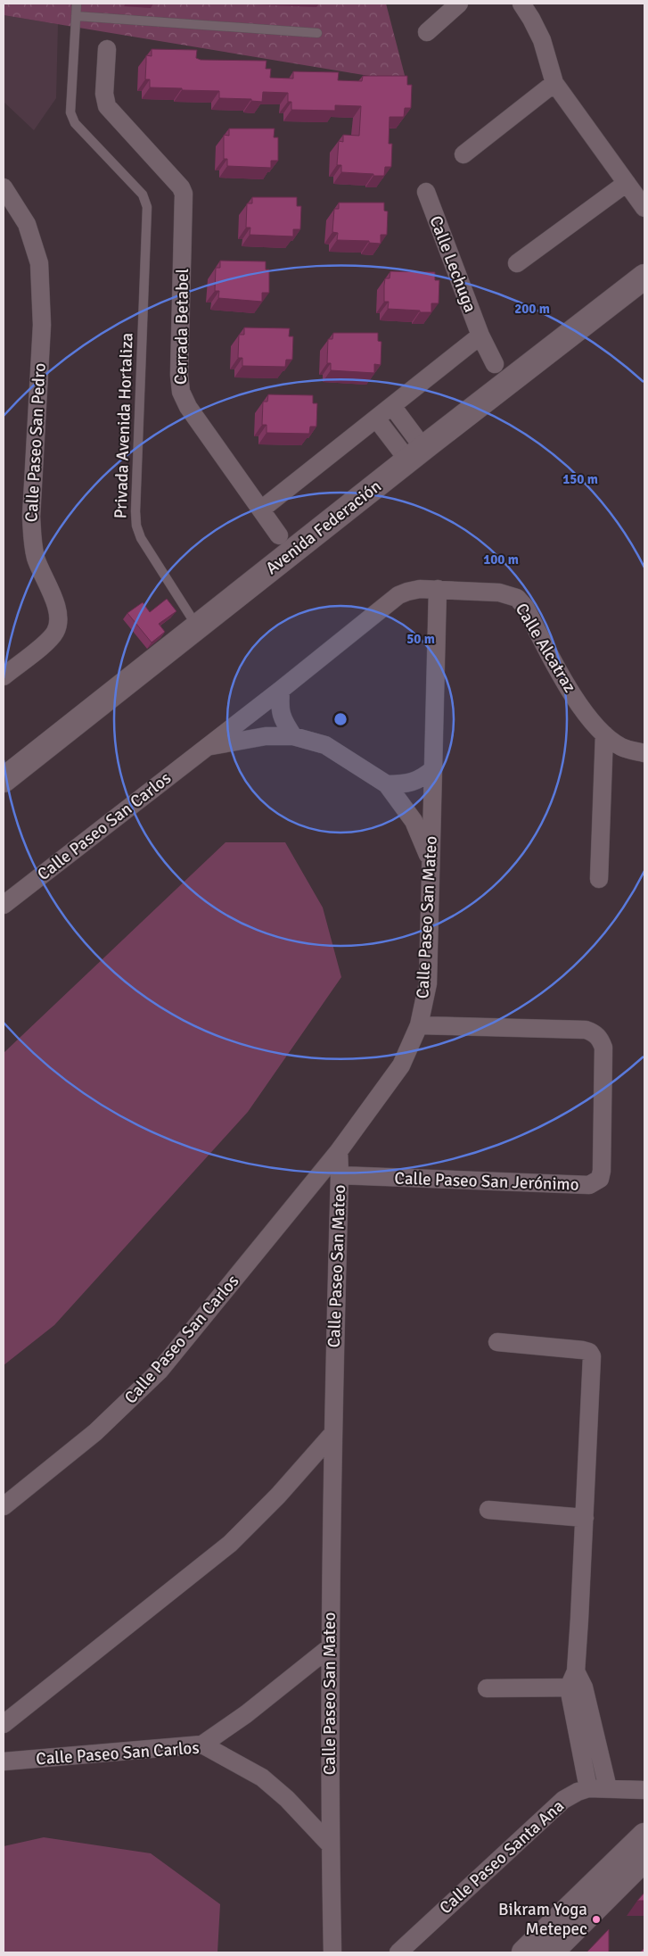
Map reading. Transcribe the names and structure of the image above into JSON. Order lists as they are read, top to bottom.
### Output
{
  "streets": {
    "main road": ["Avenida Federación"],
    "street": [
      "Calle Lechuga",
      "Cerrada Betabel",
      "Calle Paseo San Pedro",
      "Calle Alcatraz",
      "Calle Paseo San Carlos",
      "Calle Paseo San Mateo",
      "Calle Paseo San Jerónimo",
      "Calle Paseo Santa Ana"
    ],
    "lane": ["Privada Avenida Hortaliza"]
  },
  "crossings": [
    ["Privada Avenida Hortaliza", "Avenida Federación"],
    ["Calle Alcatraz", "Calle Paseo San Carlos"],
    ["Calle Alcatraz", "Calle Paseo San Mateo"],
    ["Calle Paseo San Carlos", "Calle Paseo San Mateo"],
    ["Calle Paseo San Mateo", "Calle Paseo San Jerónimo"]
  ],
  "places": ["Bikram Yoga Metepec"],
  "rings": [
    "200 m",
    "150 m",
    "100 m",
    "50 m"
  ]
}
